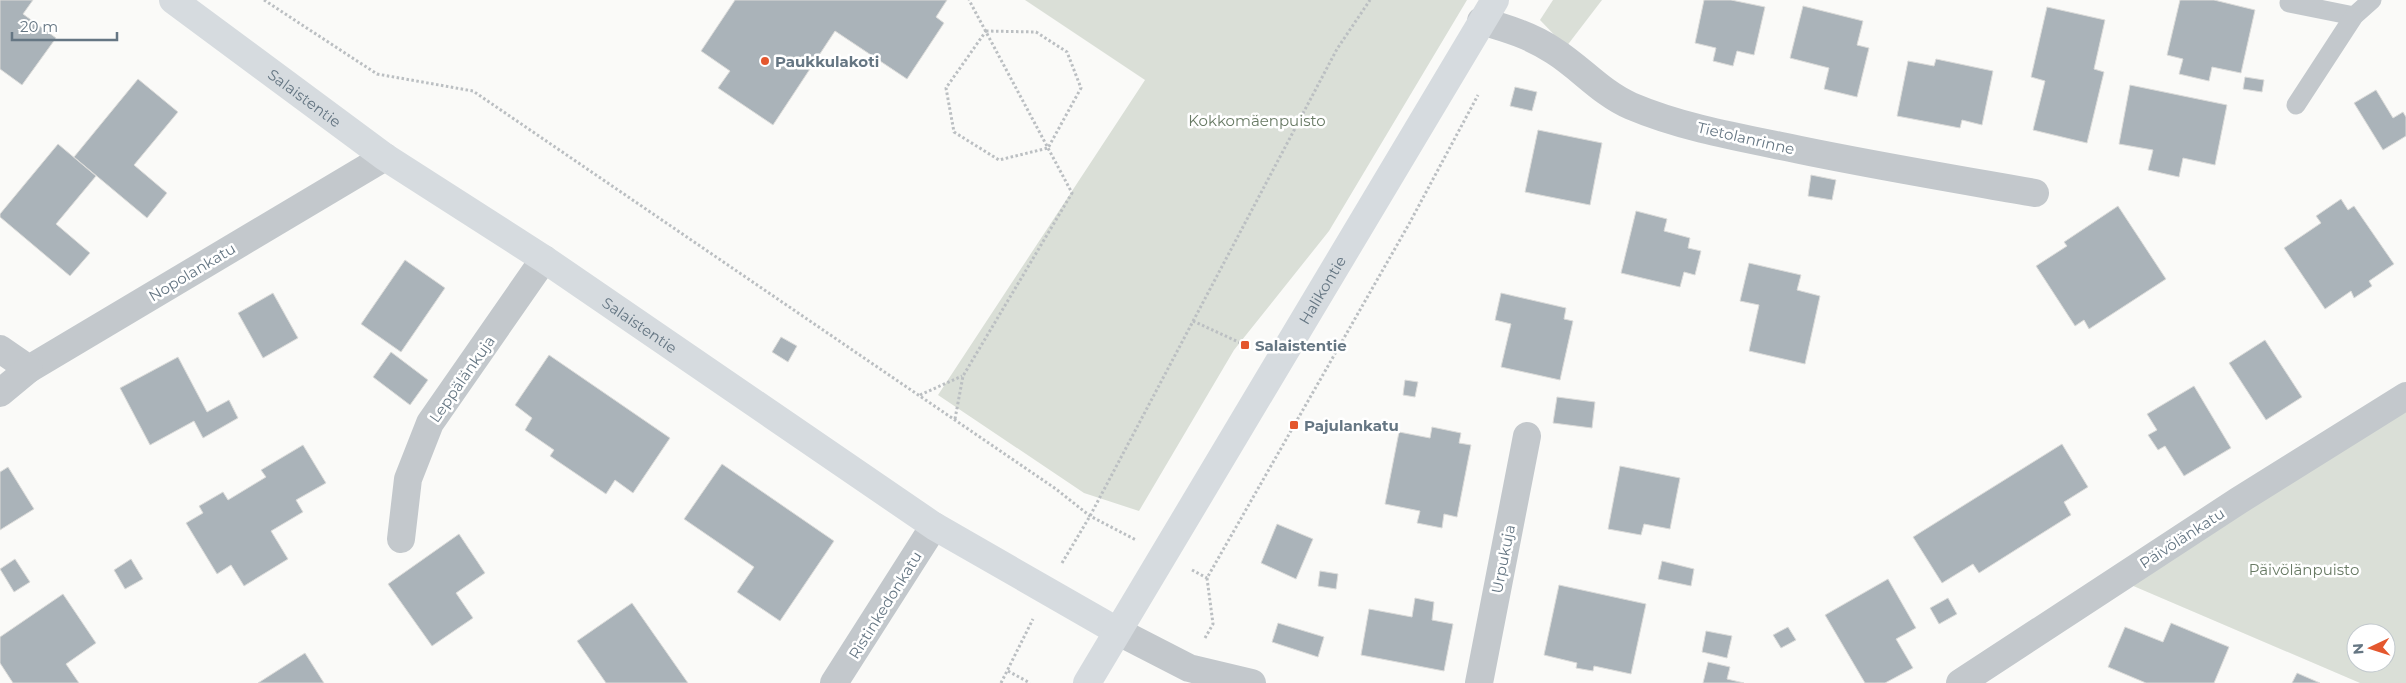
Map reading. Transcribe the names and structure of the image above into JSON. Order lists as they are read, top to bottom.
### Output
{
  "streets": {
    "street": [
      "Salaistentie",
      "Tietolanrinne",
      "Nopolankatu",
      "Halikontie",
      "Leppälänkuja",
      "Päivölänkatu",
      "Urpukuja",
      "Ristinkedonkatu"
    ]
  },
  "crossings": [
    ["Salaistentie", "Nopolankatu"],
    ["Salaistentie", "Halikontie"],
    ["Salaistentie", "Leppälänkuja"],
    ["Salaistentie", "Ristinkedonkatu"],
    ["Tietolanrinne", "Halikontie"]
  ],
  "parks": ["Kokkomäenpuisto", "Päivölänpuisto"],
  "places": {
    "other": ["Paukkulakoti"],
    "transit": ["Salaistentie", "Pajulankatu"]
  },
  "scale_bar": "20 m",
  "north": "left"
}
